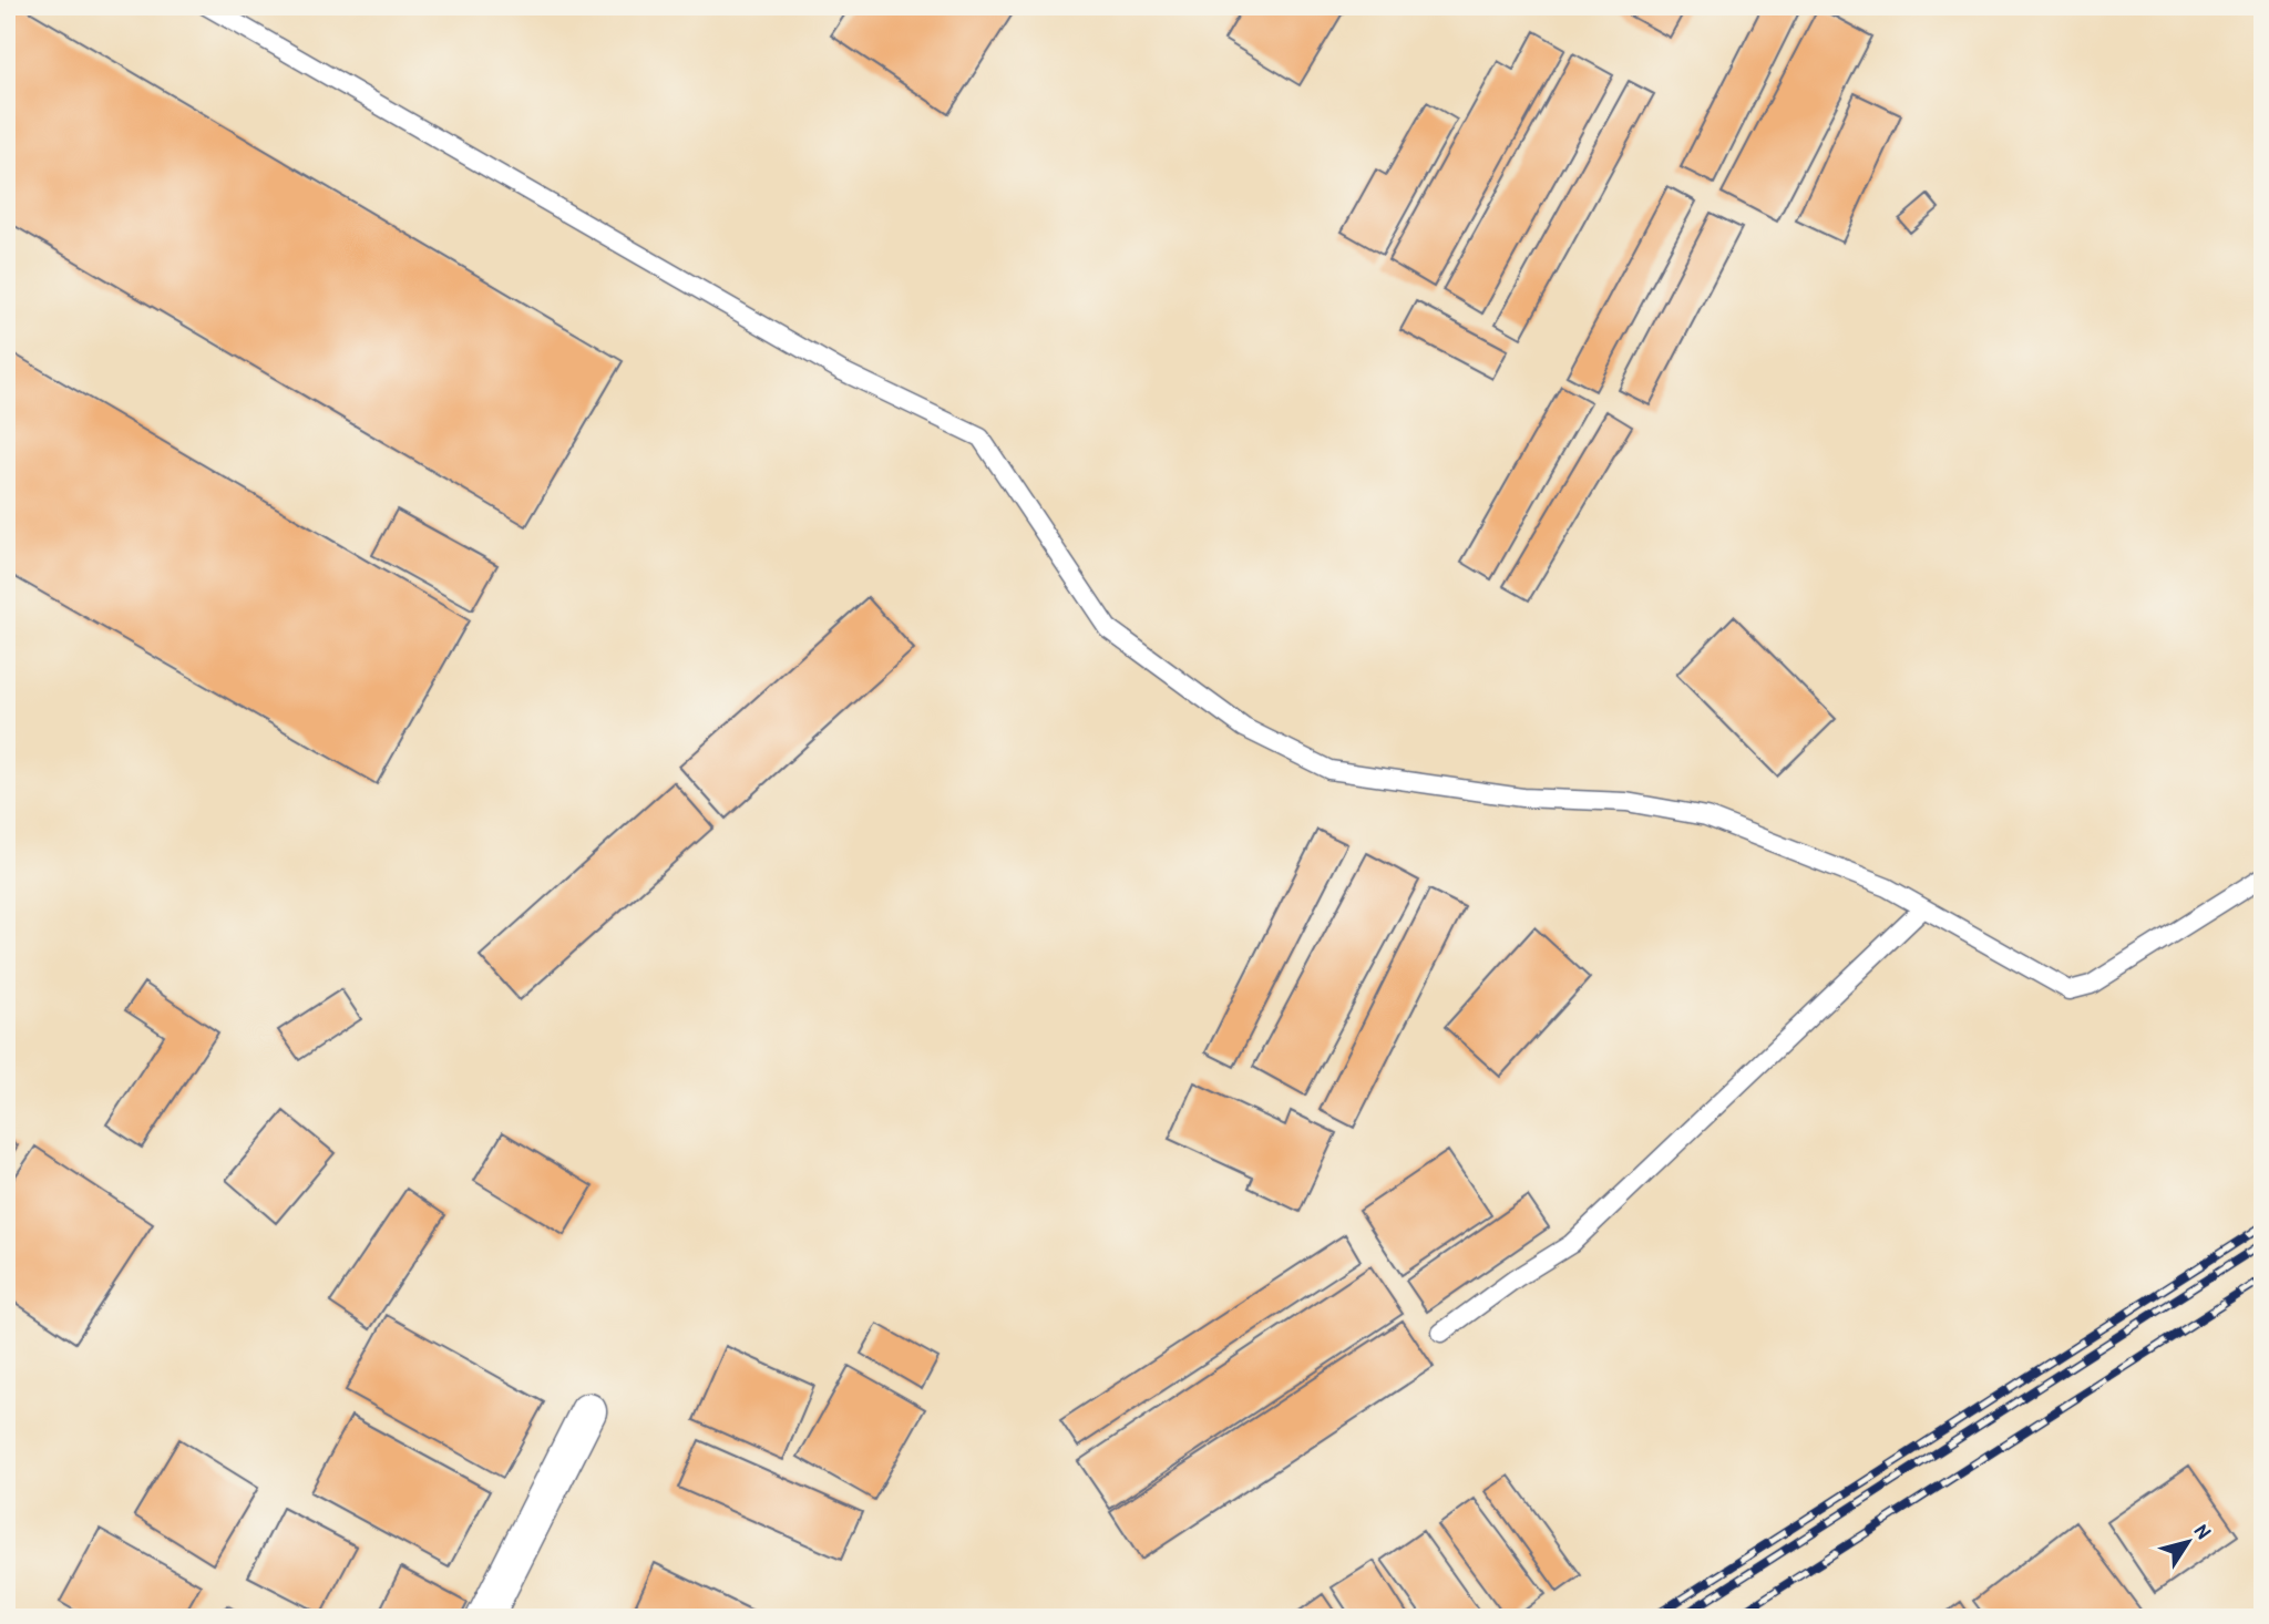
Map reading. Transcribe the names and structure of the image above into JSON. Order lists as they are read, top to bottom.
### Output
{
  "north": "top right"
}
